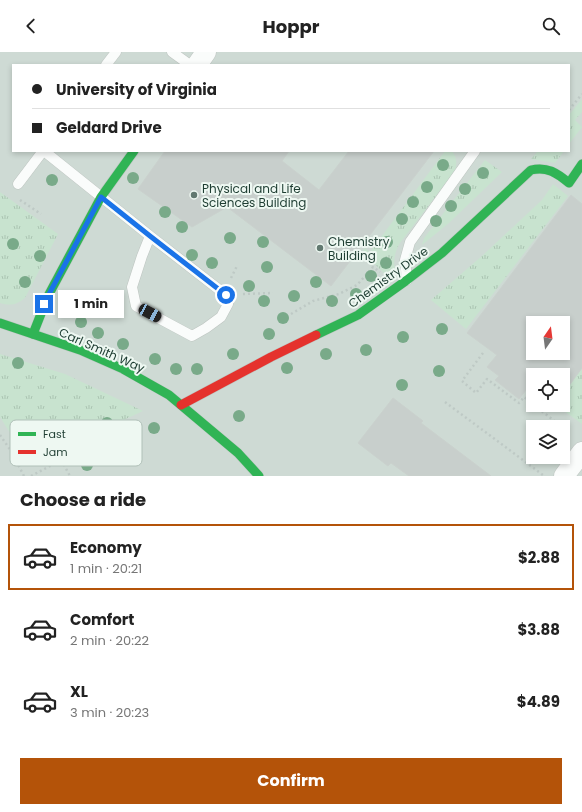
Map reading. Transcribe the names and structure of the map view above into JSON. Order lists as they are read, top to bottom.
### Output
{
  "streets": {
    "street": ["Chemistry Drive", "Carl Smith Way"]
  },
  "crossings": [
    ["Chemistry Drive", "Carl Smith Way"]
  ],
  "places": ["Physical and Life Sciences Building", "Chemistry Building"],
  "legend": ["Fast", "Jam"],
  "north": "top",
  "page": {
    "header": "Hoppr",
    "banner": ["University of Virginia", "Geldard Drive"],
    "bubble": "1 min",
    "heading": "Choose a ride",
    "list": [
      {
        "name": "Economy",
        "note": "1 min · 20:21",
        "value": "$2.88"
      },
      {
        "name": "Comfort",
        "note": "2 min · 20:22",
        "value": "$3.88"
      },
      {
        "name": "XL",
        "note": "3 min · 20:23",
        "value": "$4.89"
      }
    ],
    "buttons": "Confirm"
  }
}
